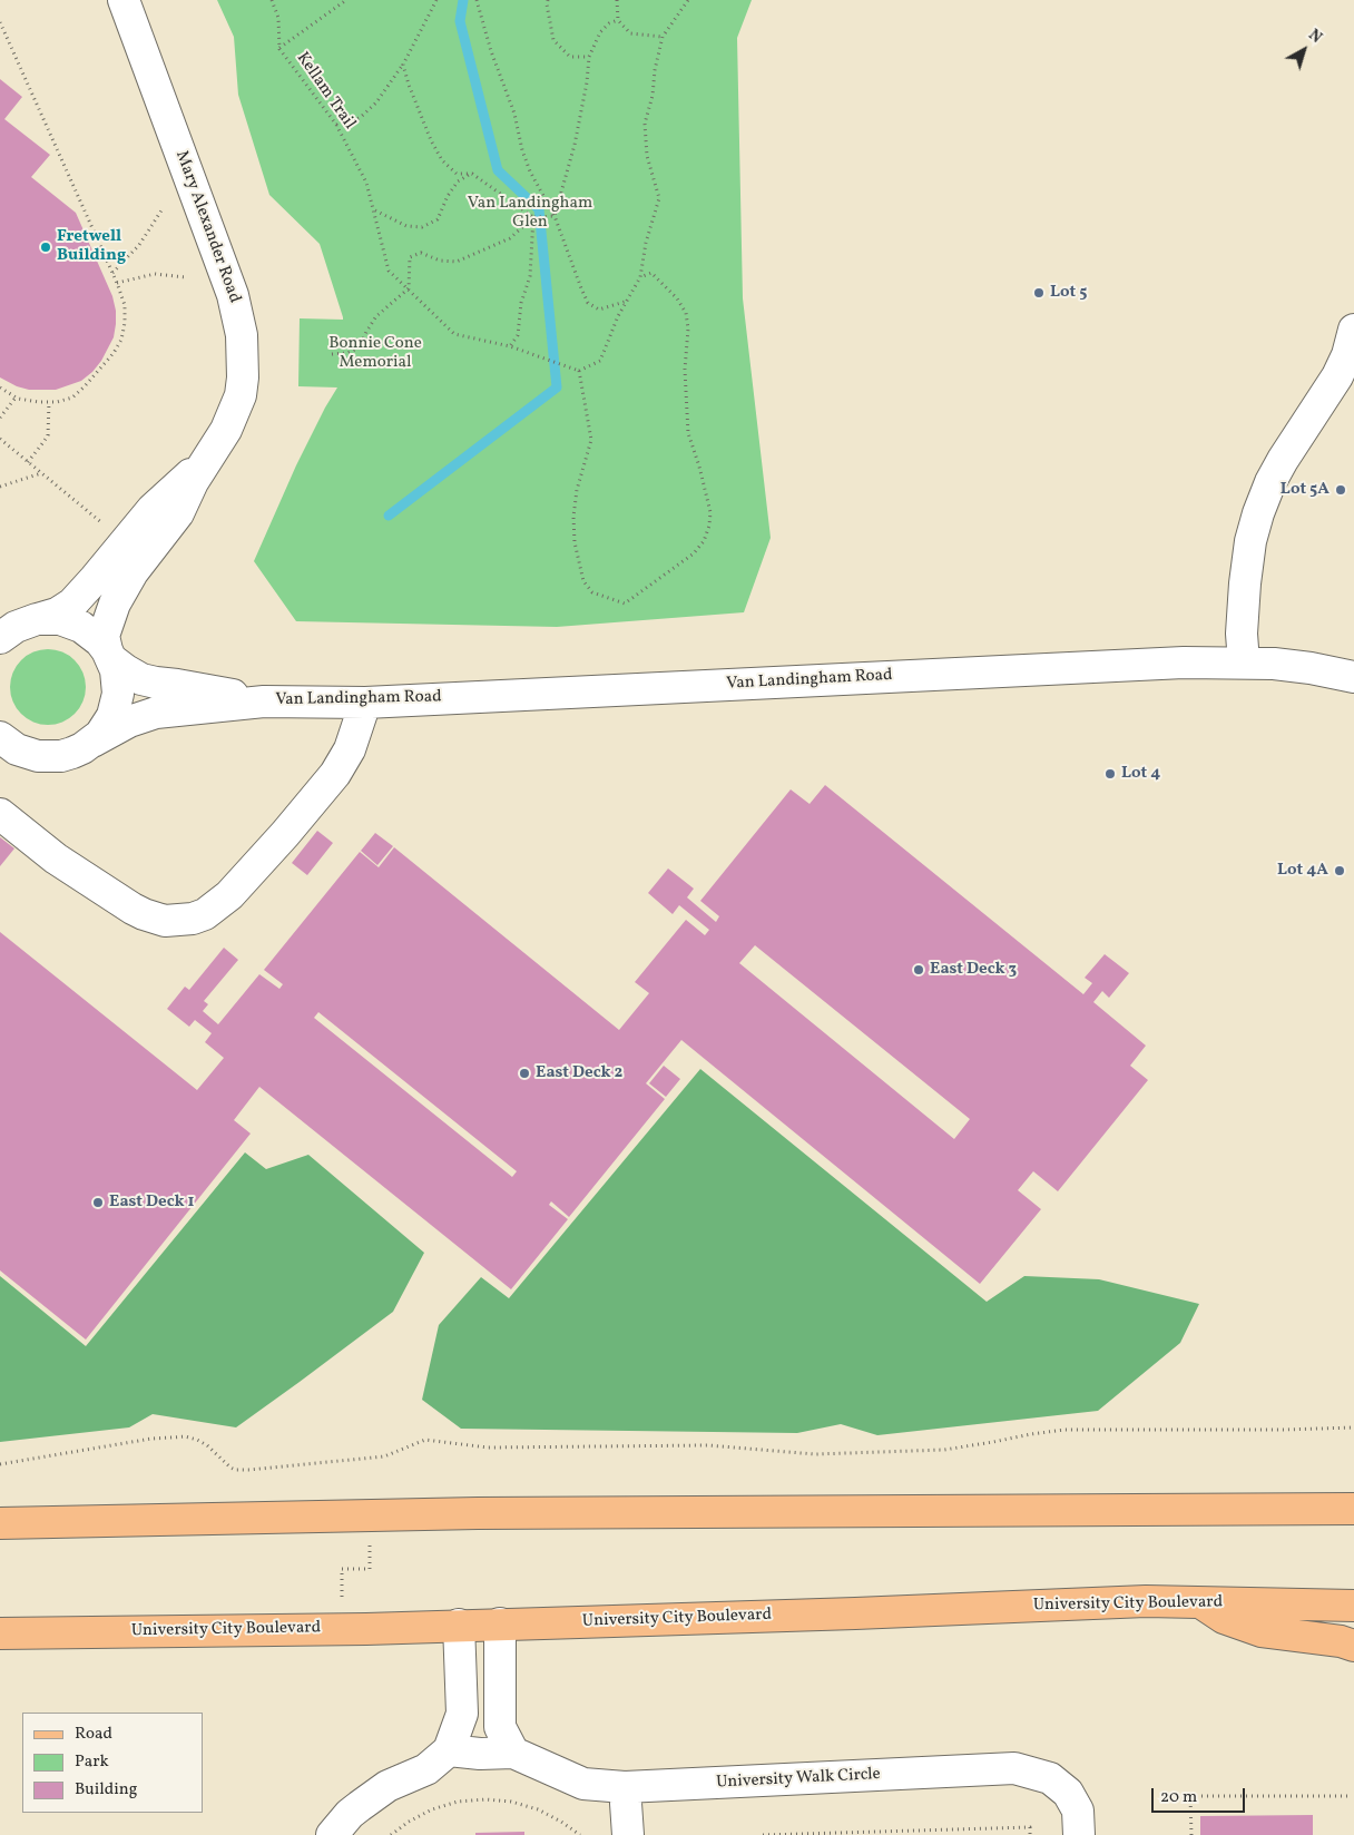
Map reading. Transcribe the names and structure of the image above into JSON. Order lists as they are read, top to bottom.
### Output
{
  "streets": {
    "main road": ["University City Boulevard"],
    "street": ["Mary Alexander Road", "Van Landingham Road", "University Walk Circle"],
    "path": ["Kellam Trail"]
  },
  "crossings": [
    ["Mary Alexander Road", "Van Landingham Road"]
  ],
  "parks": ["Van Landingham Glen", "Bonnie Cone Memorial"],
  "places": [
    "Fretwell Building",
    "Lot 5",
    "Lot 5A",
    "Lot 4",
    "Lot 4A",
    "East Deck 3",
    "East Deck 2",
    "East Deck 1"
  ],
  "legend": ["Road", "Park", "Building"],
  "scale_bar": "20 m",
  "north": "top right"
}
